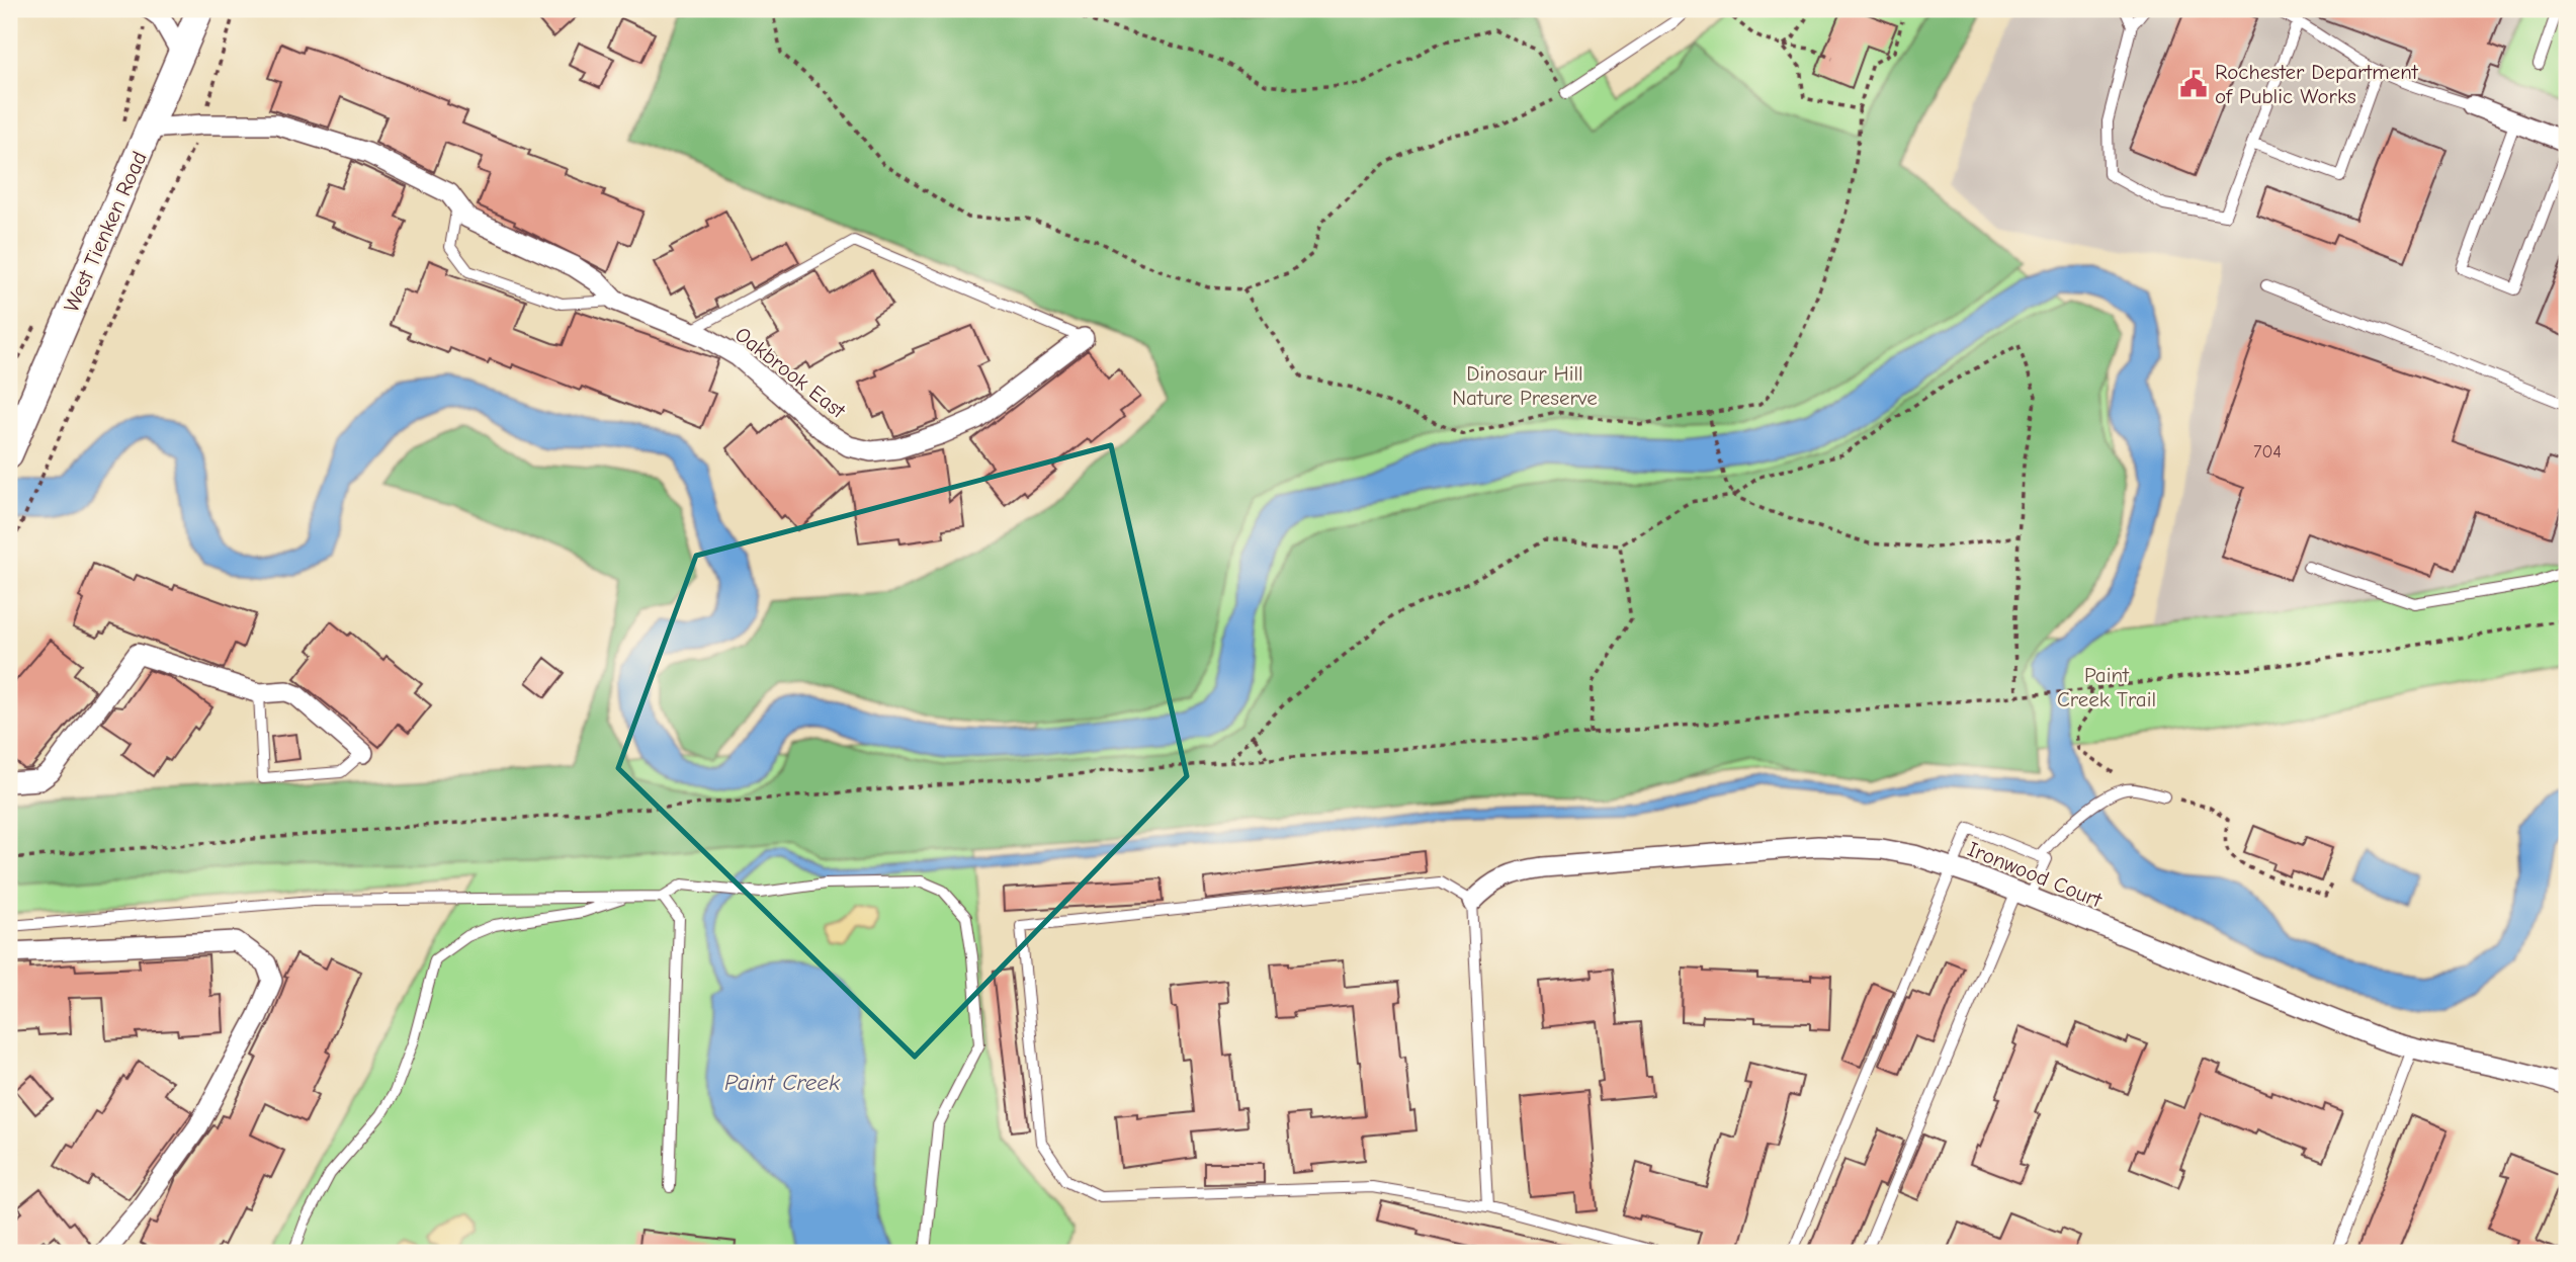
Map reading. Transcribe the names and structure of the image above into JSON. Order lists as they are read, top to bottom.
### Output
{
  "streets": {
    "main road": ["West Tienken Road"],
    "street": ["Oakbrook East", "Ironwood Court"]
  },
  "crossings": [
    ["West Tienken Road", "Oakbrook East"]
  ],
  "water": ["Paint Creek"],
  "parks": ["Dinosaur Hill Nature Preserve", "Paint Creek Trail"],
  "places": {
    "public building": ["Rochester Department of Public Works"]
  },
  "house_numbers": ["704"]
}
